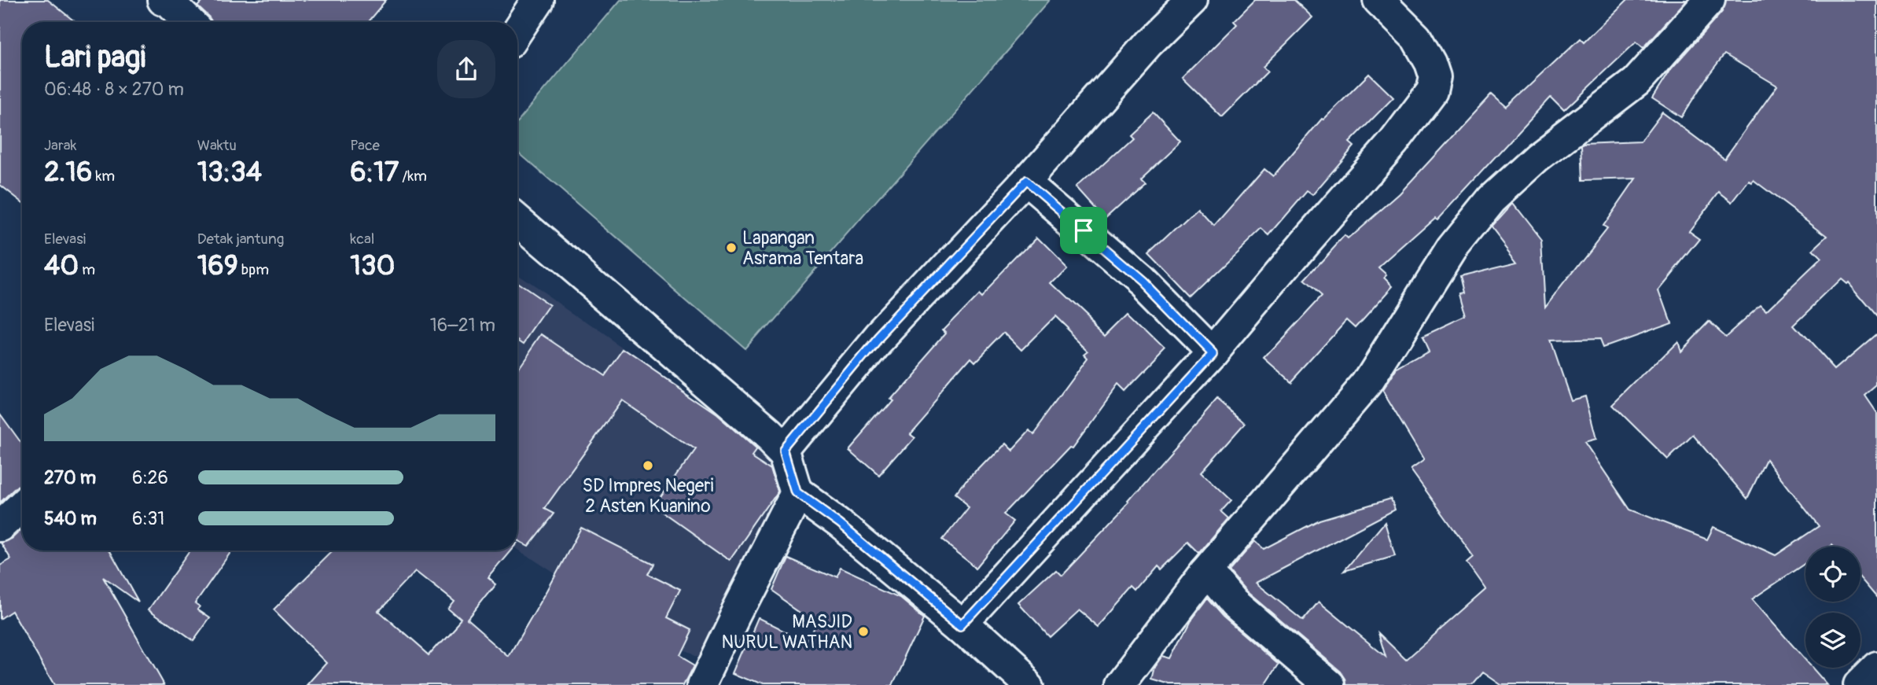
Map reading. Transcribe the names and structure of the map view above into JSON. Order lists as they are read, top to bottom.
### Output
{
  "places": ["Lapangan Asrama Tentara", "SD Impres Negeri 2 Asten Kuanino", "MASJID NURUL WATHAN"],
  "page": {
    "heading": ["Lari pagi", "06:48 · 8 × 270 m"],
    "stats": [
      ["Jarak", "2.16 km"],
      ["Waktu", "13:34"],
      ["Pace", "6:17 /km"],
      ["Elevasi", "40 m"],
      ["Detak jantung", "169 bpm"],
      ["kcal", "130"]
    ],
    "chart": ["Elevasi", "16–21 m"],
    "list": [
      {
        "name": "270 m",
        "note": "6:26"
      },
      {
        "name": "540 m",
        "note": "6:31"
      }
    ]
  }
}
